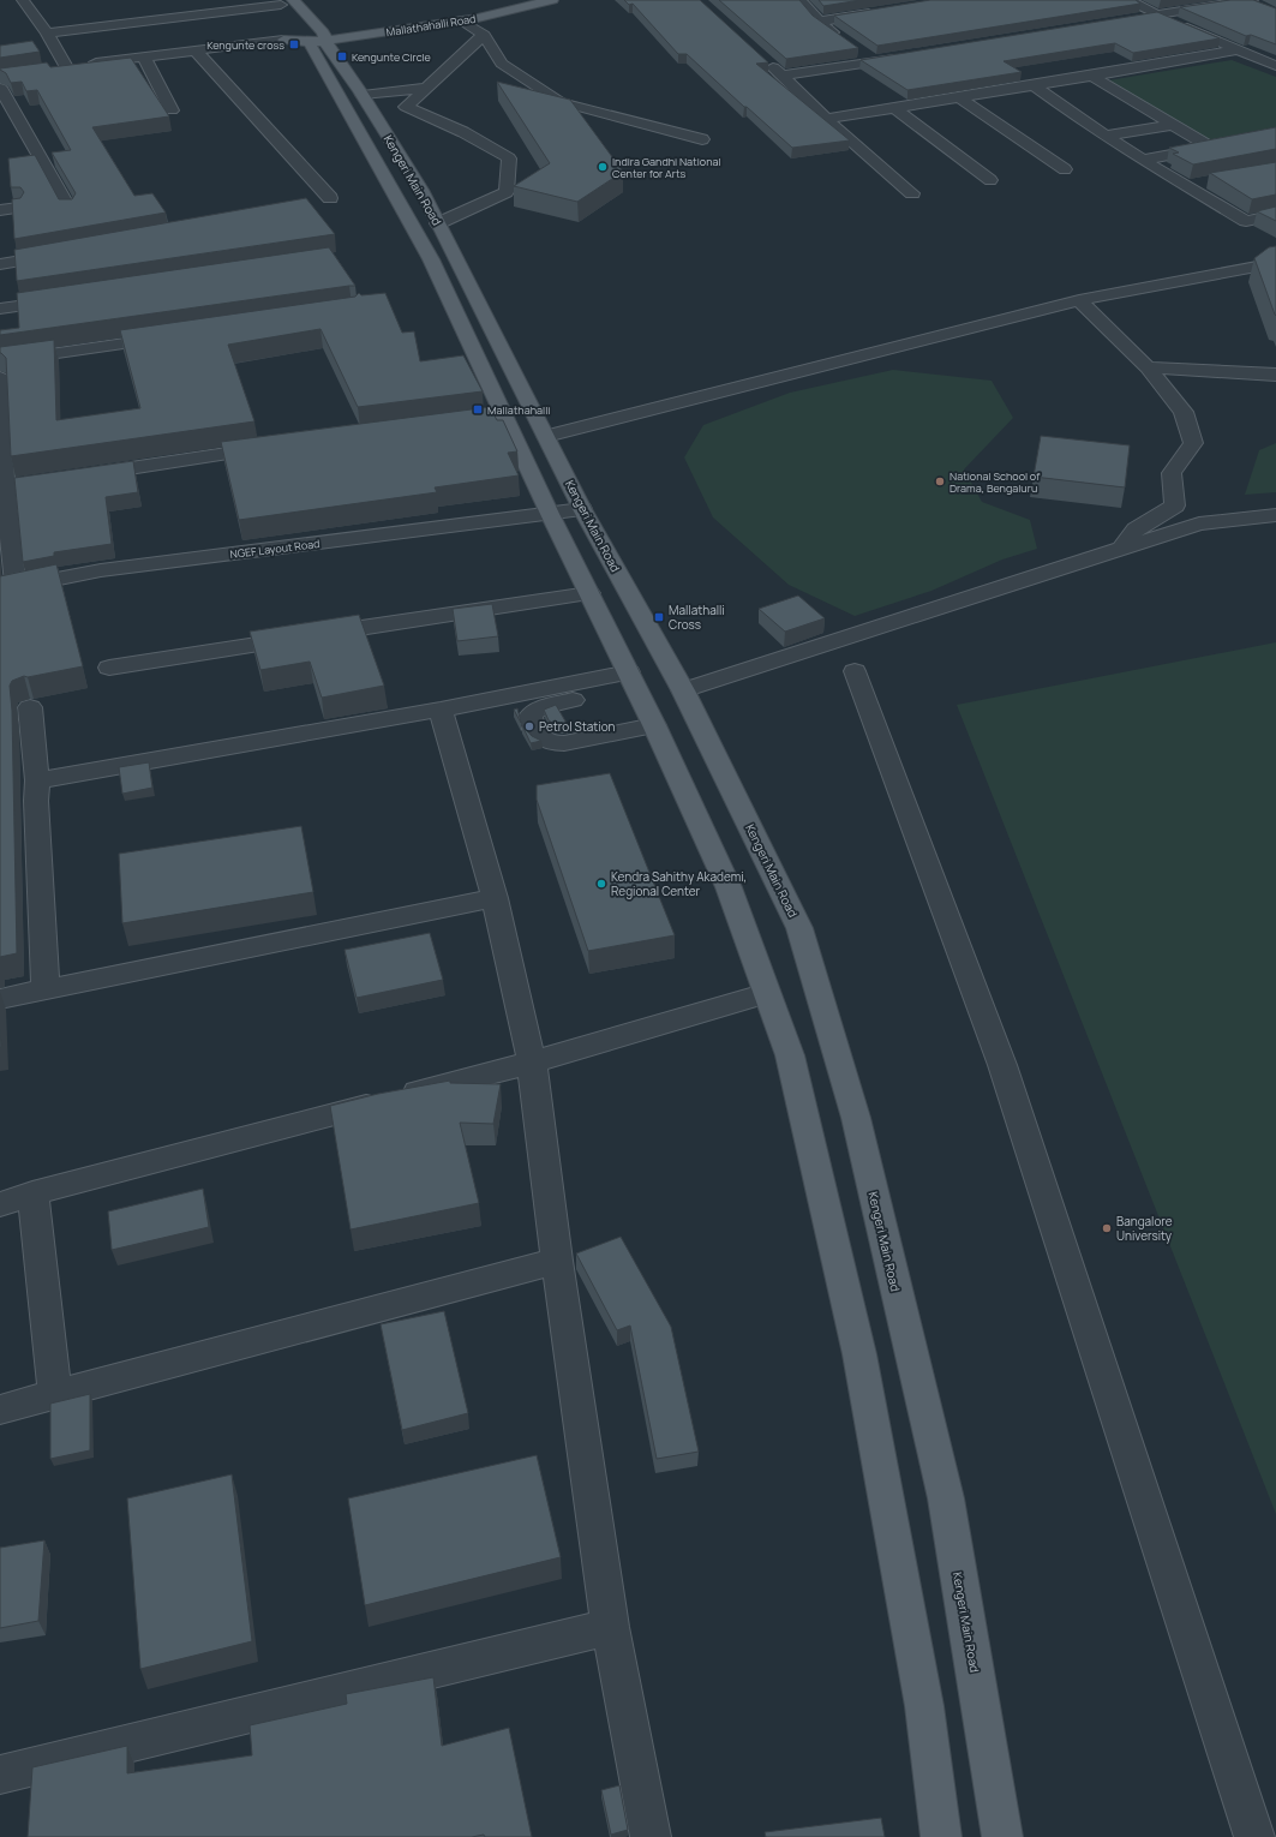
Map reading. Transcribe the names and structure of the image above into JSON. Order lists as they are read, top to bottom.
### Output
{
  "streets": {
    "main road": ["Mallathahalli Road", "Kengeri Main Road"],
    "street": ["NGEF Layout Road"]
  },
  "crossings": [
    ["Mallathahalli Road", "Kengeri Main Road"],
    ["Kengeri Main Road", "NGEF Layout Road"]
  ],
  "places": {
    "transit": [
      "Kengunte cross",
      "Kengunte Circle",
      "Mallathahalli",
      "Mallathalli Cross"
    ],
    "other": [
      "Indira Gandhi National Center for Arts",
      "National School of Drama, Bengaluru",
      "Petrol Station",
      "Kendra Sahithy Akademi, Regional Center",
      "Bangalore University"
    ]
  }
}
